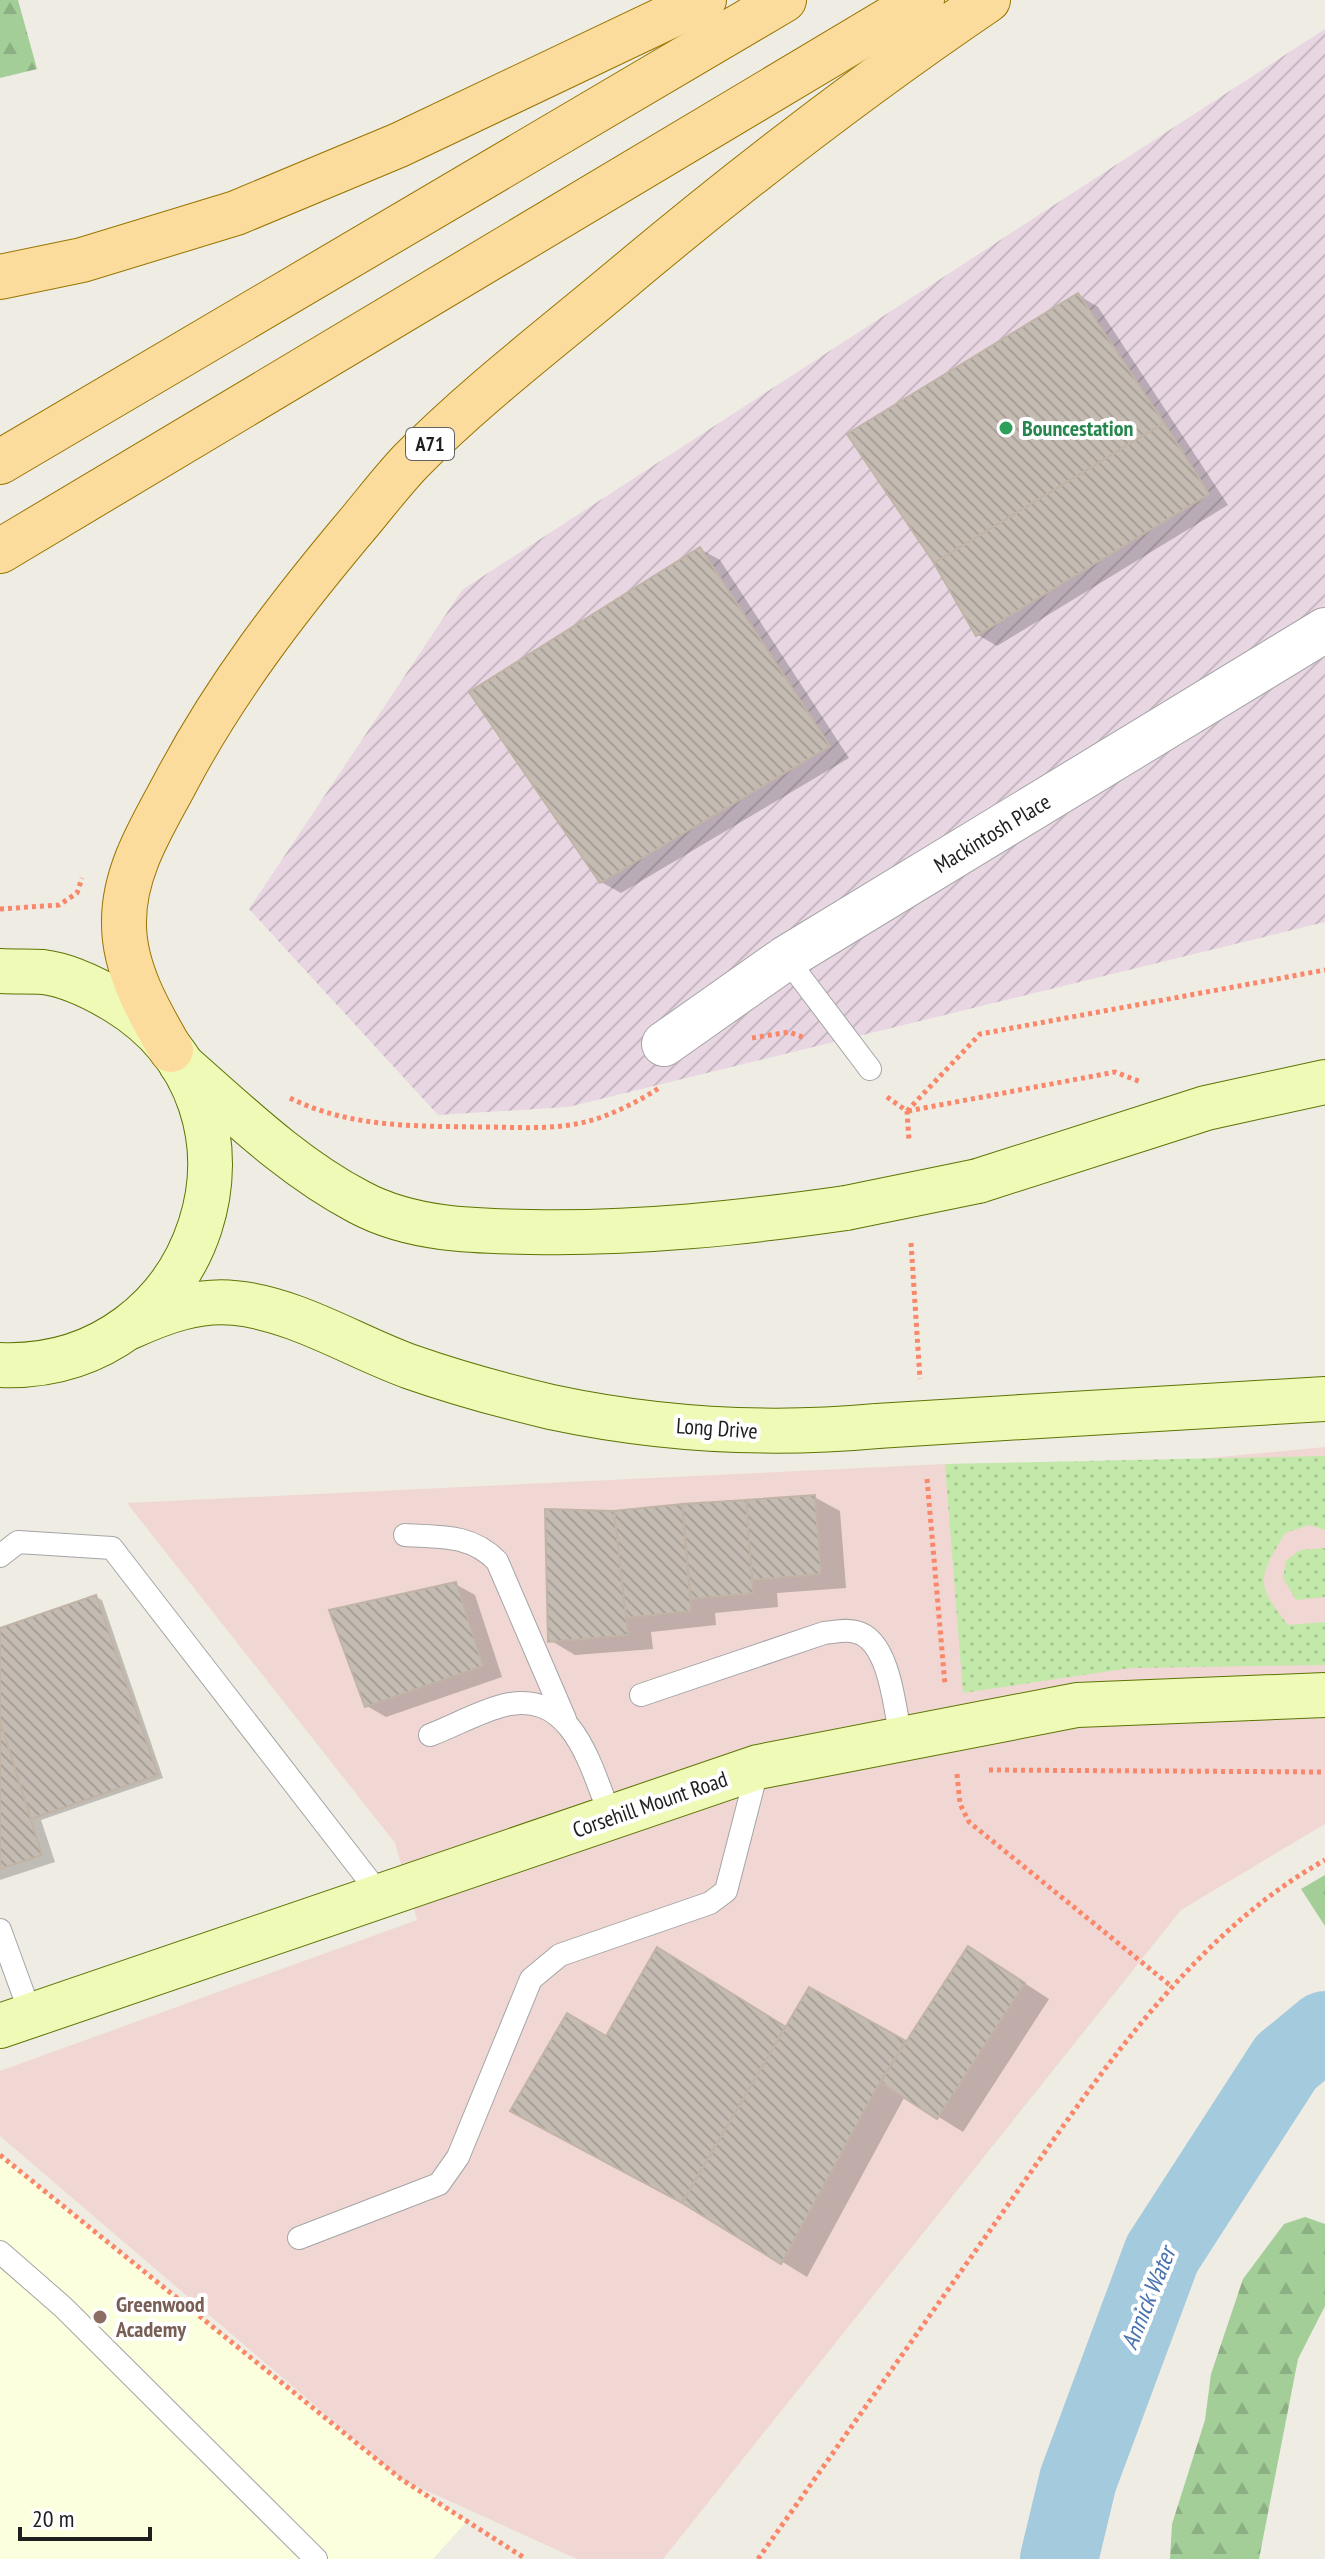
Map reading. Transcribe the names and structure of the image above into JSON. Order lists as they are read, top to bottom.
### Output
{
  "streets": {
    "main road": ["A71", "Long Drive", "Corsehill Mount Road"],
    "street": ["Mackintosh Place"]
  },
  "water": ["Annick Water"],
  "places": ["Bouncestation", "Greenwood Academy"],
  "scale_bar": "20 m"
}
